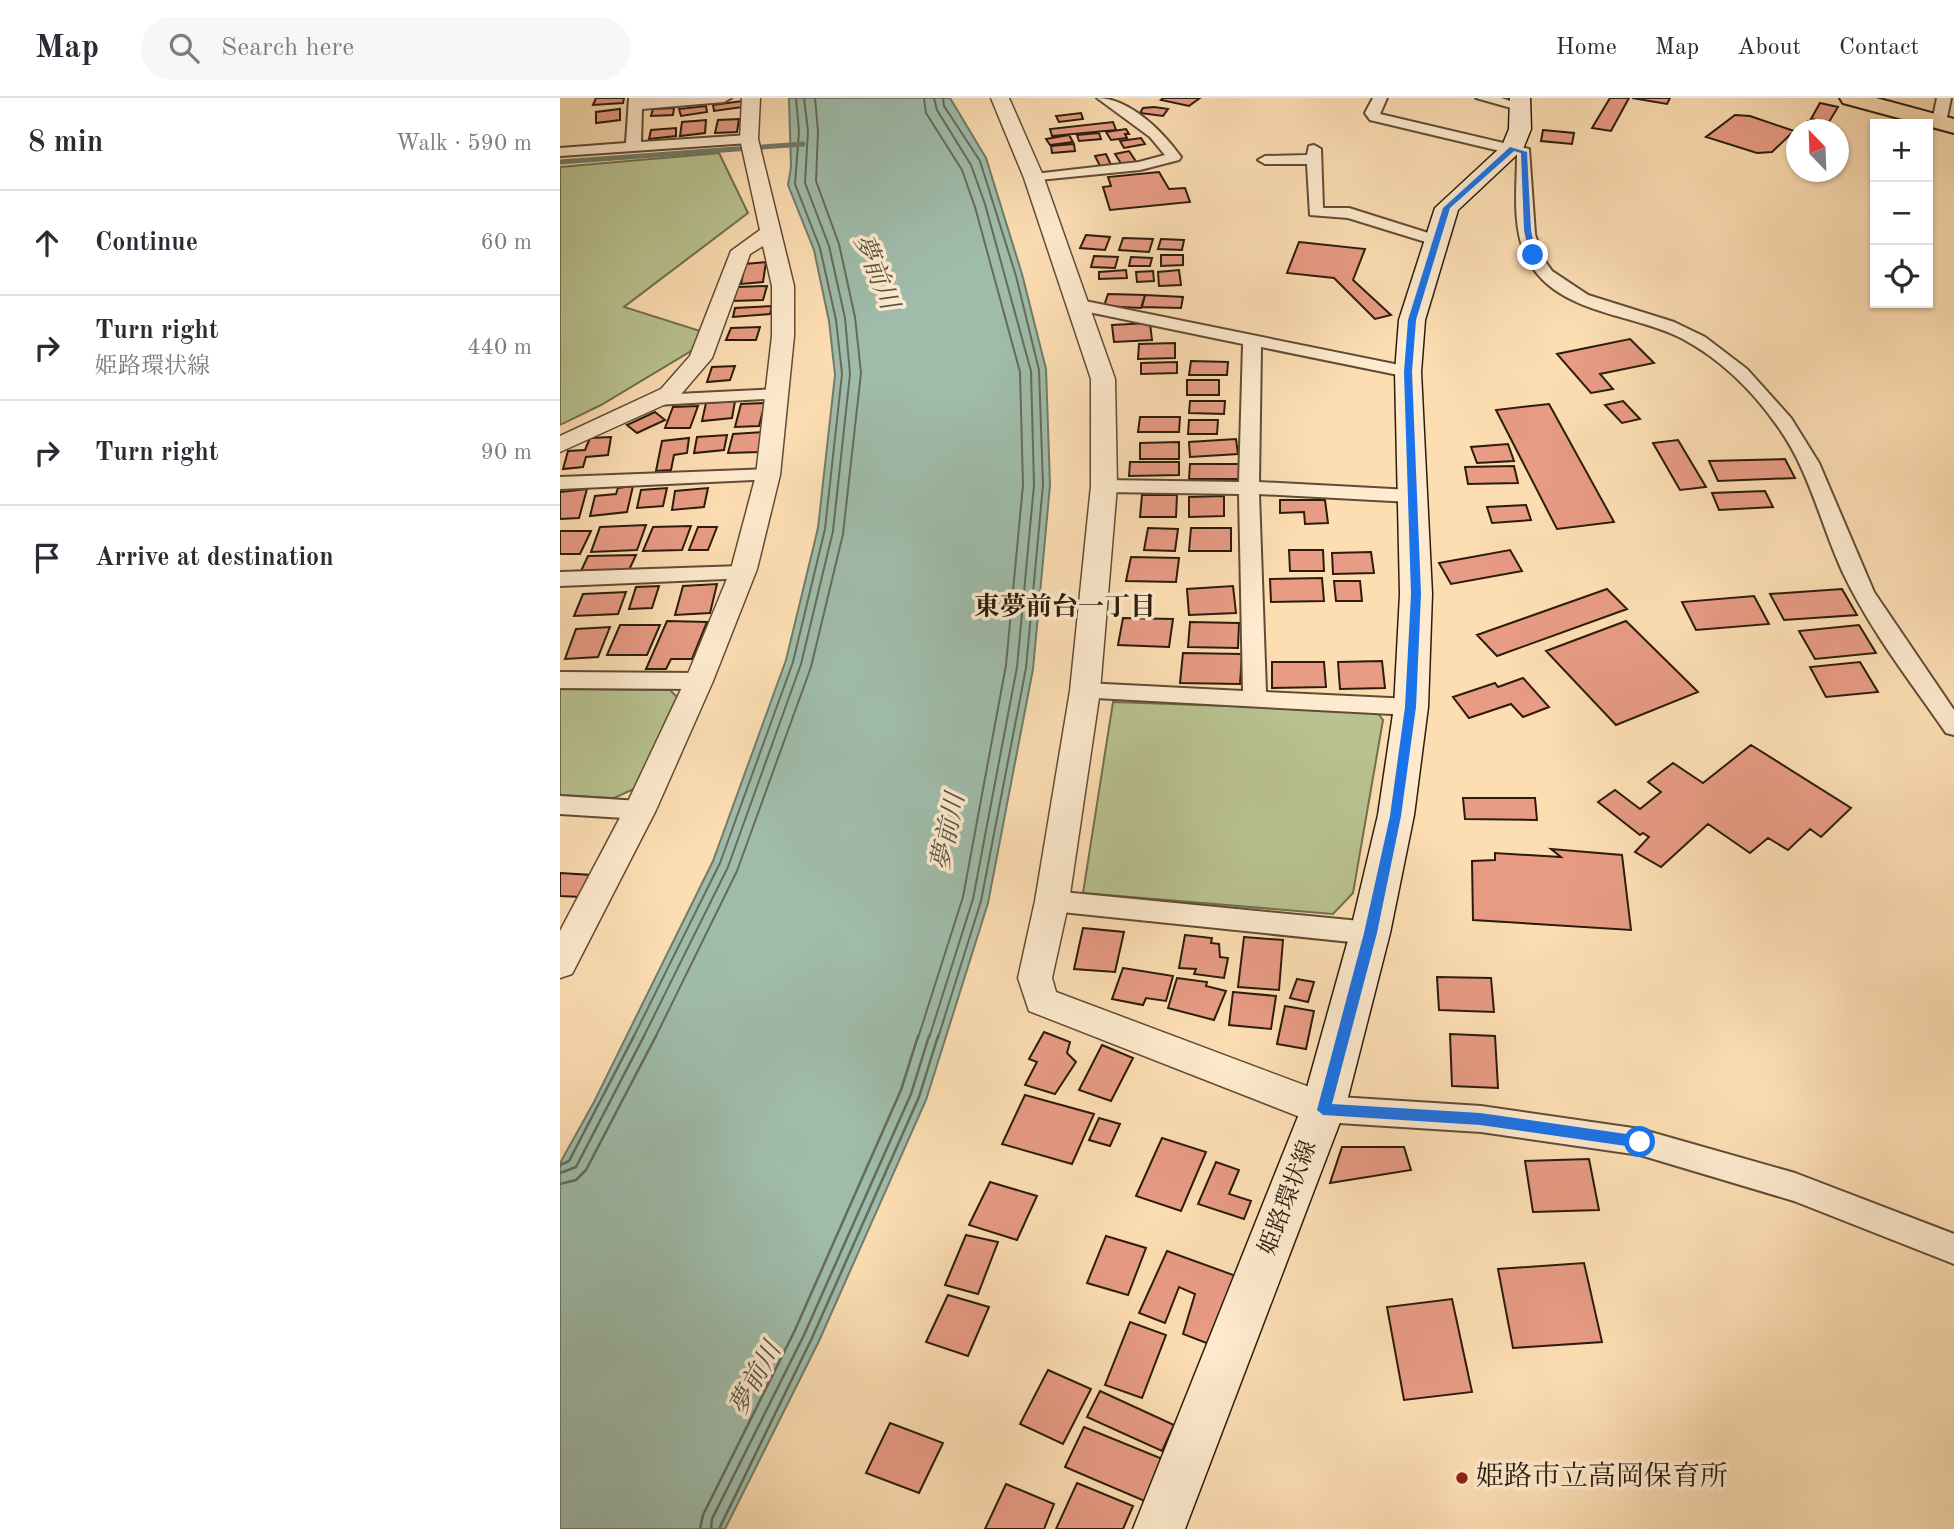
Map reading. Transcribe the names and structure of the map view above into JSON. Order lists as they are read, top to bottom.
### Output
{
  "streets": {
    "main road": ["姫路環状線"]
  },
  "districts": ["東夢前台一丁目"],
  "water": ["夢前川"],
  "places": ["姫路市立高岡保育所"],
  "north": "top left",
  "page": {
    "header": "Map",
    "search": "Search here",
    "nav": [
      "Home",
      "Map",
      "About",
      "Contact"
    ],
    "heading": ["8 min", "Walk · 590 m"],
    "map_buttons": ["+", "−"],
    "list": [
      ["Continue", "60 m"],
      ["Turn right", "姫路環状線", "440 m"],
      ["Turn right", "90 m"],
      "Arrive at destination"
    ]
  }
}
